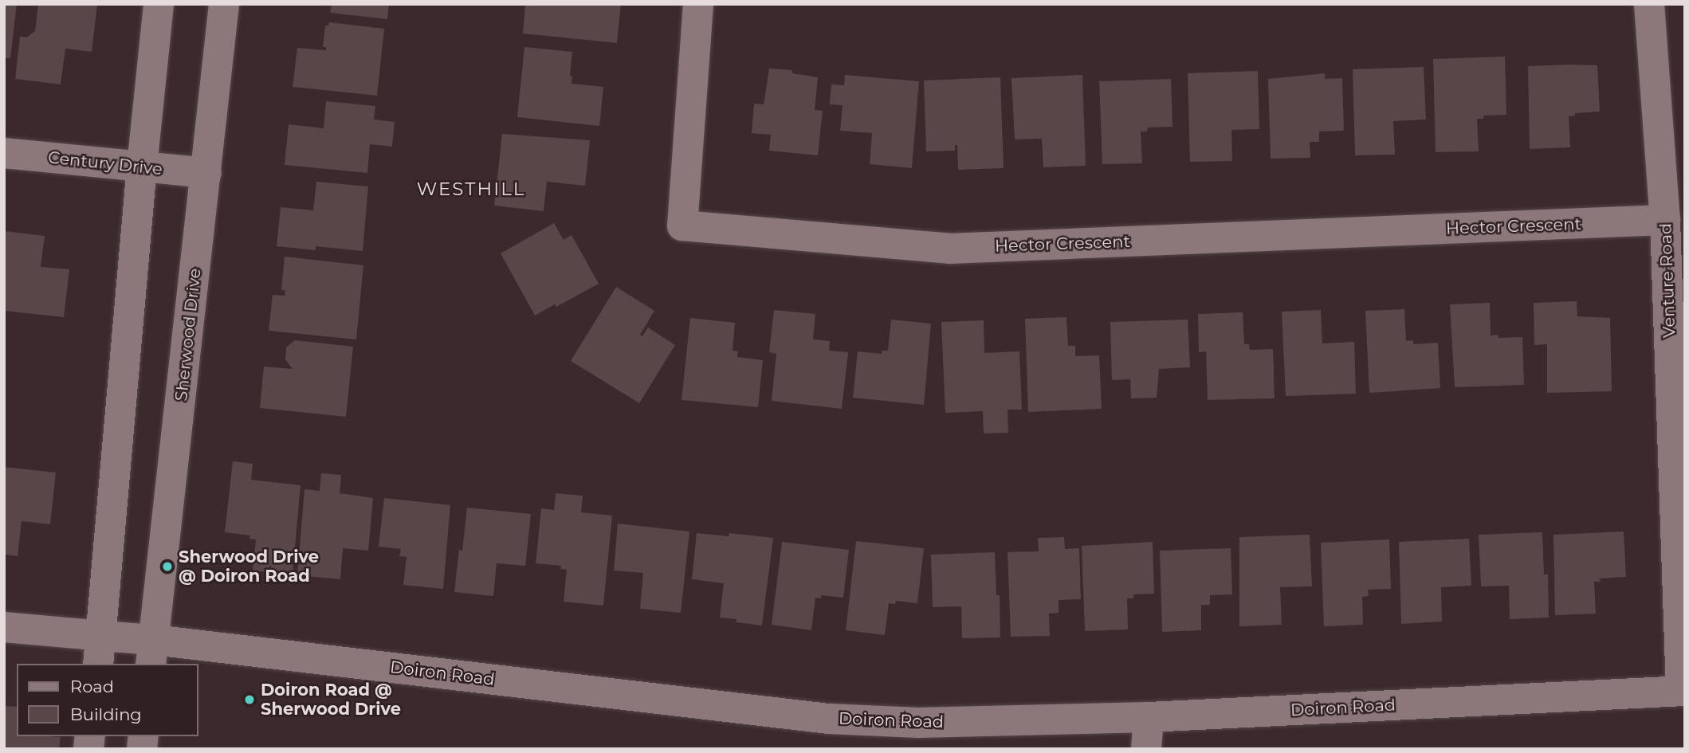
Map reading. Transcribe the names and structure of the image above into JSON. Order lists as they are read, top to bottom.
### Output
{
  "streets": {
    "street": [
      "Century Drive",
      "Hector Crescent",
      "Venture Road",
      "Sherwood Drive",
      "Doiron Road"
    ]
  },
  "crossings": [
    ["Century Drive", "Sherwood Drive"],
    ["Hector Crescent", "Venture Road"],
    ["Venture Road", "Doiron Road"],
    ["Sherwood Drive", "Doiron Road"]
  ],
  "districts": ["WESTHILL"],
  "places": ["Sherwood Drive @ Doiron Road", "Doiron Road @ Sherwood Drive"],
  "legend": ["Road", "Building"]
}
